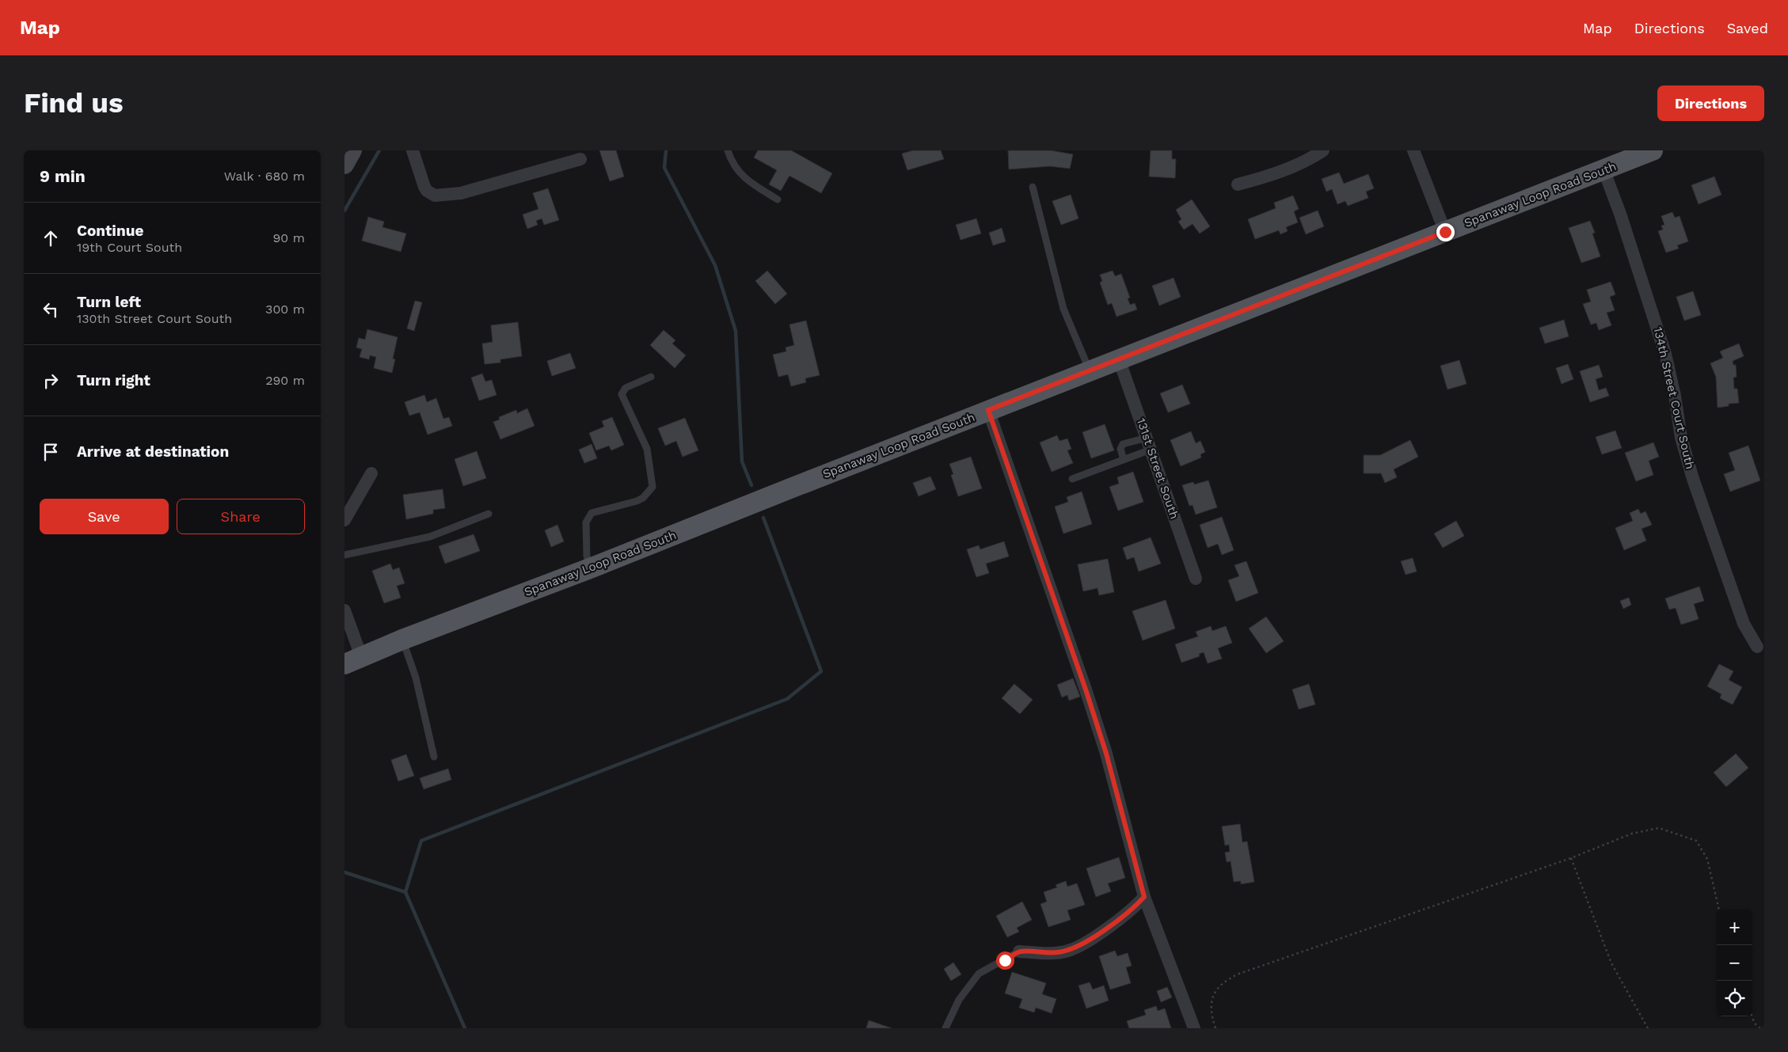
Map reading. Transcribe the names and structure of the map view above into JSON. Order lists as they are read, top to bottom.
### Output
{
  "streets": {
    "main road": ["Spanaway Loop Road South"],
    "street": ["134th Street Court South", "131st Street South"]
  },
  "crossings": [
    ["Spanaway Loop Road South", "134th Street Court South"],
    ["Spanaway Loop Road South", "131st Street South"]
  ],
  "page": {
    "header": "Map",
    "nav": ["Map", "Directions", "Saved"],
    "buttons": [
      "Directions",
      ["Save", "Share"]
    ],
    "title": "Find us",
    "heading": ["9 min", "Walk · 680 m"],
    "list": [
      ["Continue", "19th Court South", "90 m"],
      ["Turn left", "130th Street Court South", "300 m"],
      ["Turn right", "290 m"],
      "Arrive at destination"
    ],
    "map_buttons": ["+", "−"]
  }
}
